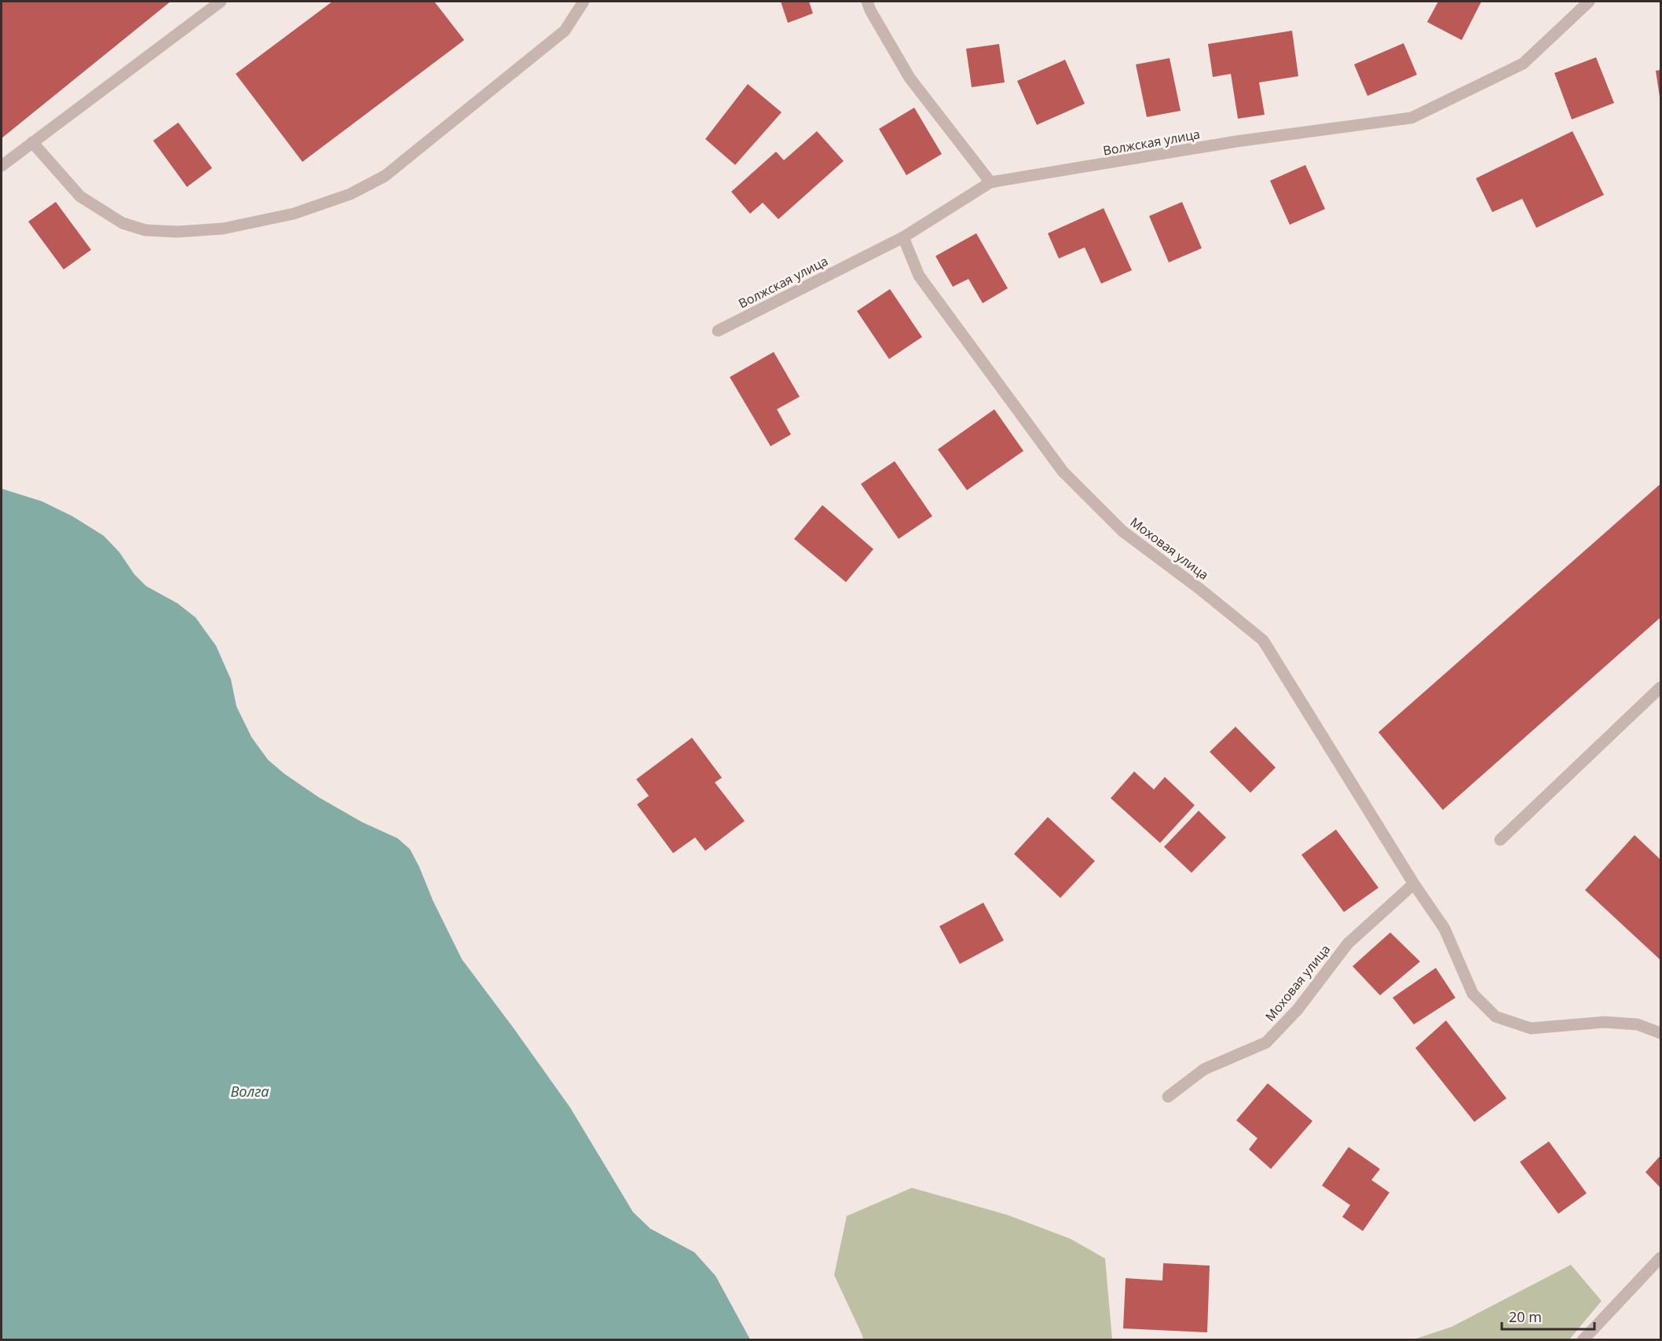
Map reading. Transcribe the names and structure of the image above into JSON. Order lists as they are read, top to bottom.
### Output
{
  "streets": {
    "street": ["Волжская улица", "Моховая улица"]
  },
  "crossings": [
    ["Волжская улица", "Моховая улица"]
  ],
  "water": ["Волга"],
  "scale_bar": "20 m"
}
